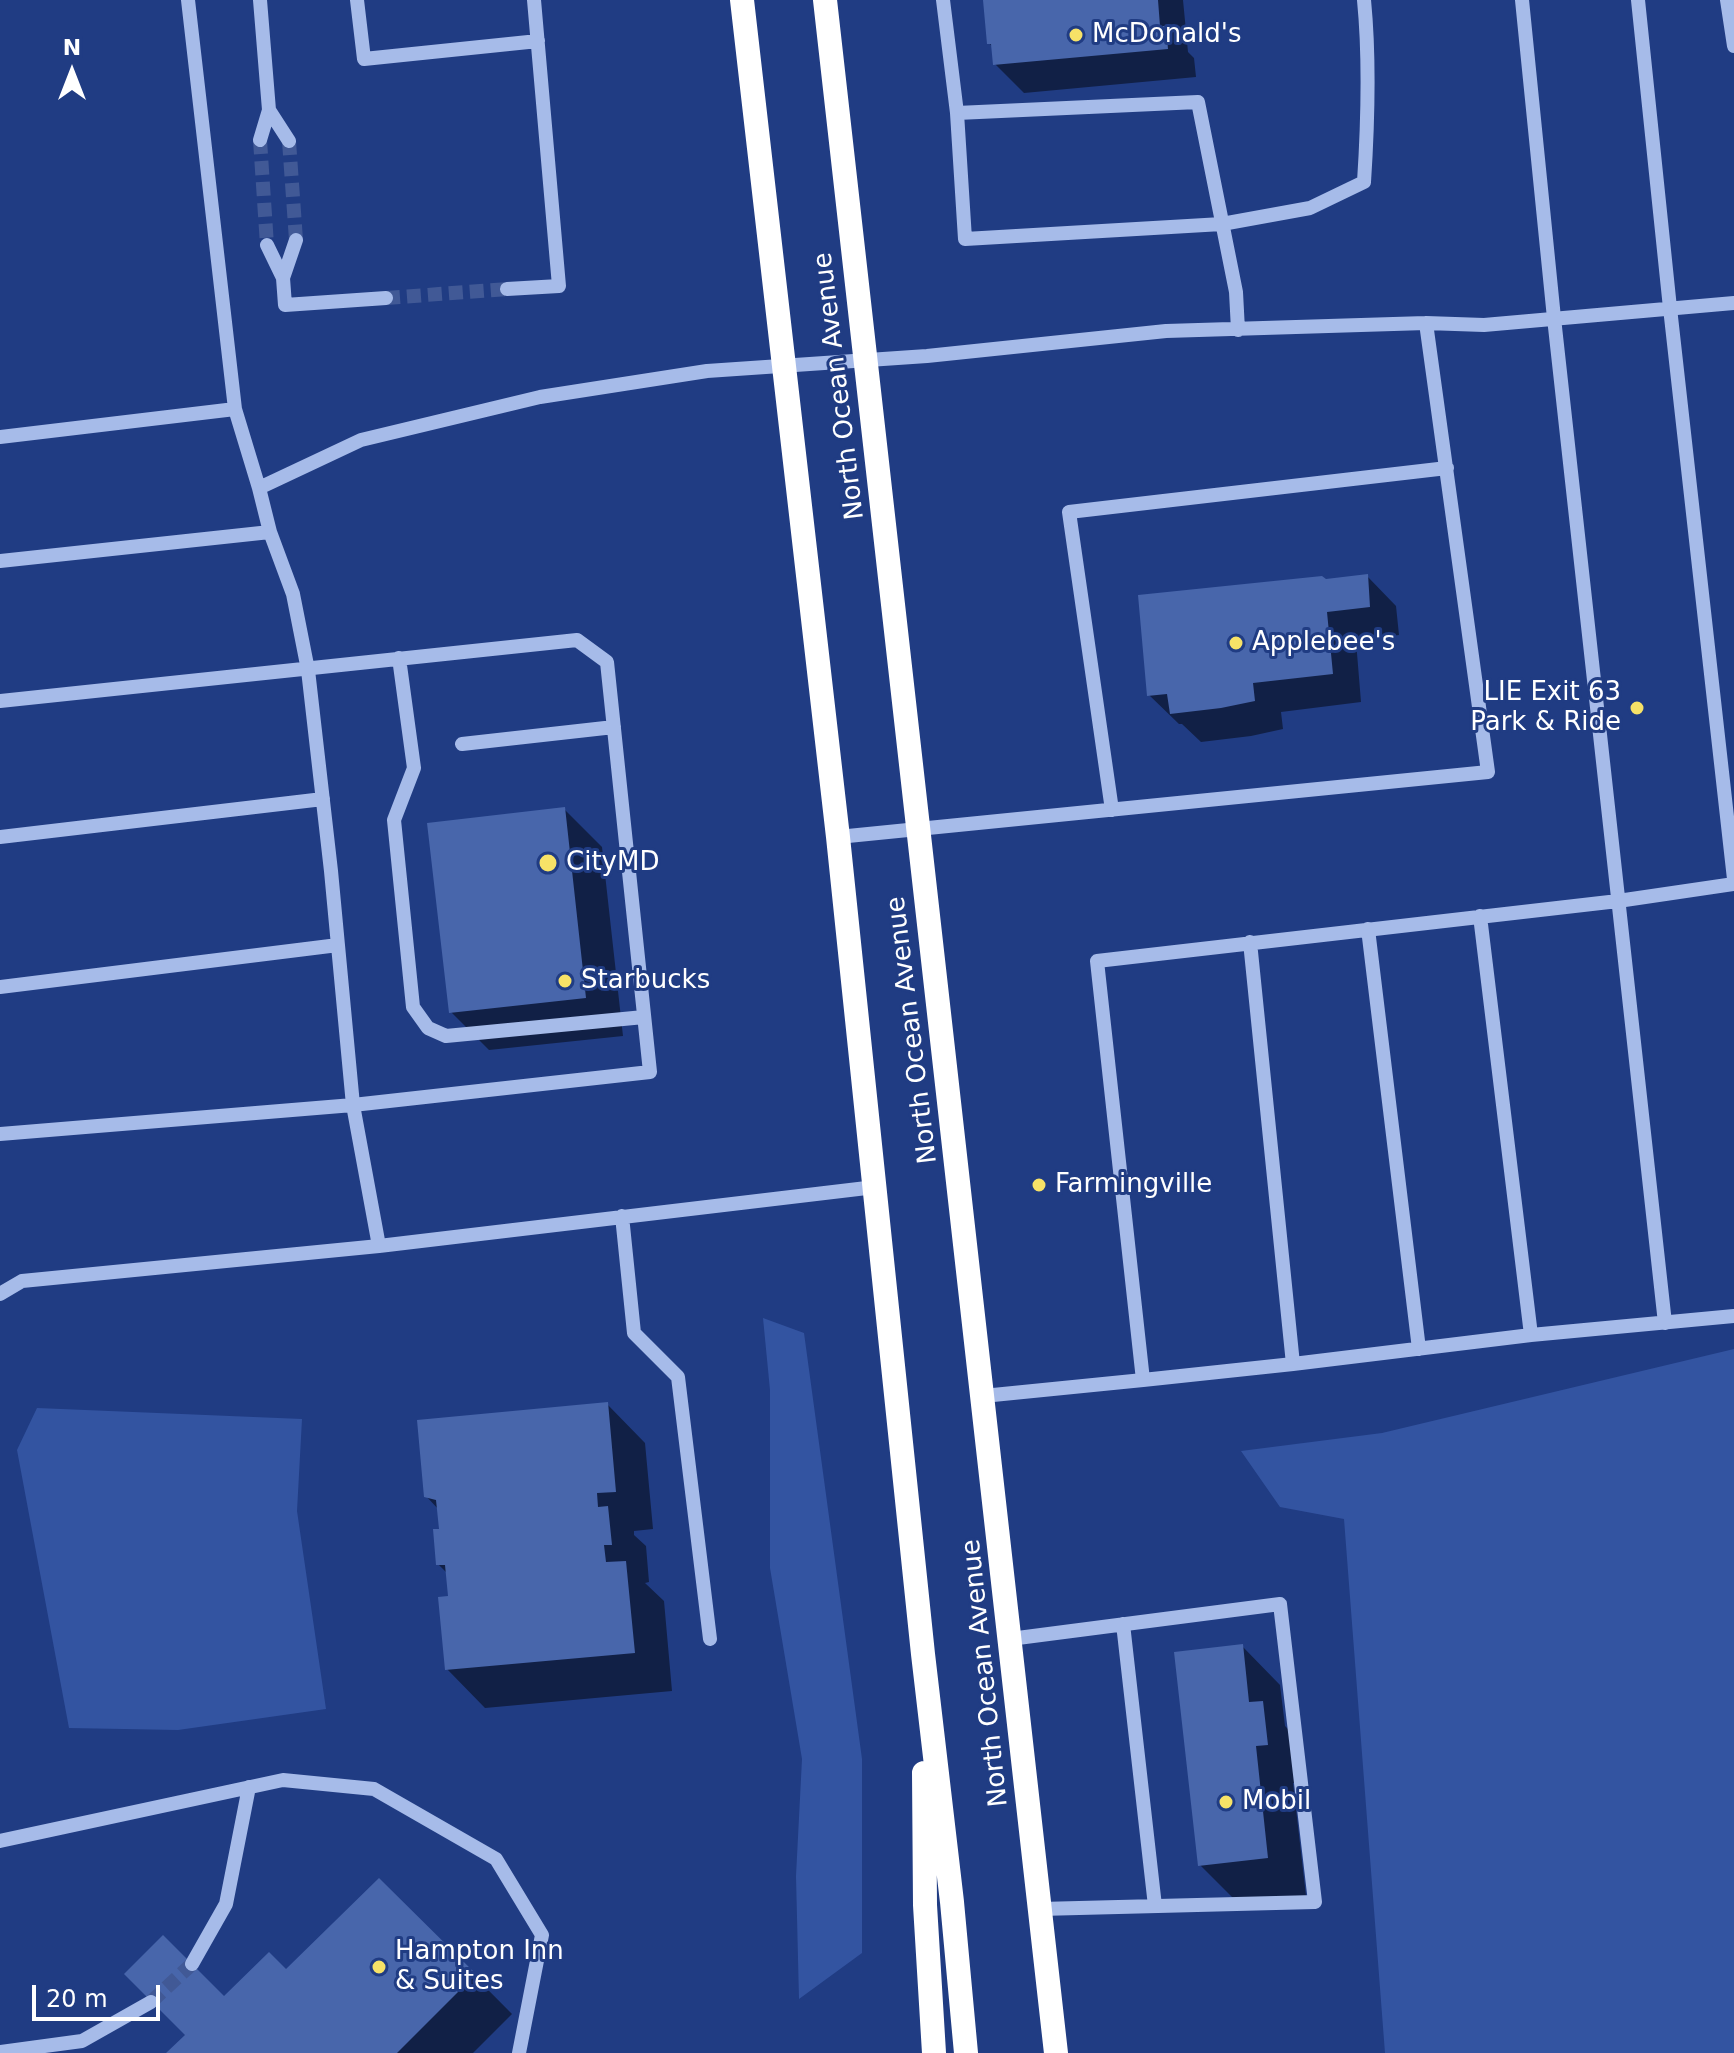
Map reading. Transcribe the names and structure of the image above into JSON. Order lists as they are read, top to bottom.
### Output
{
  "streets": {
    "highway": ["North Ocean Avenue"]
  },
  "places": [
    "McDonald's",
    "Applebee's",
    "LIE Exit 63 Park & Ride",
    "CityMD",
    "Starbucks",
    "Farmingville",
    "Mobil",
    "Hampton Inn & Suites"
  ],
  "scale_bar": "20 m",
  "north": "top"
}
